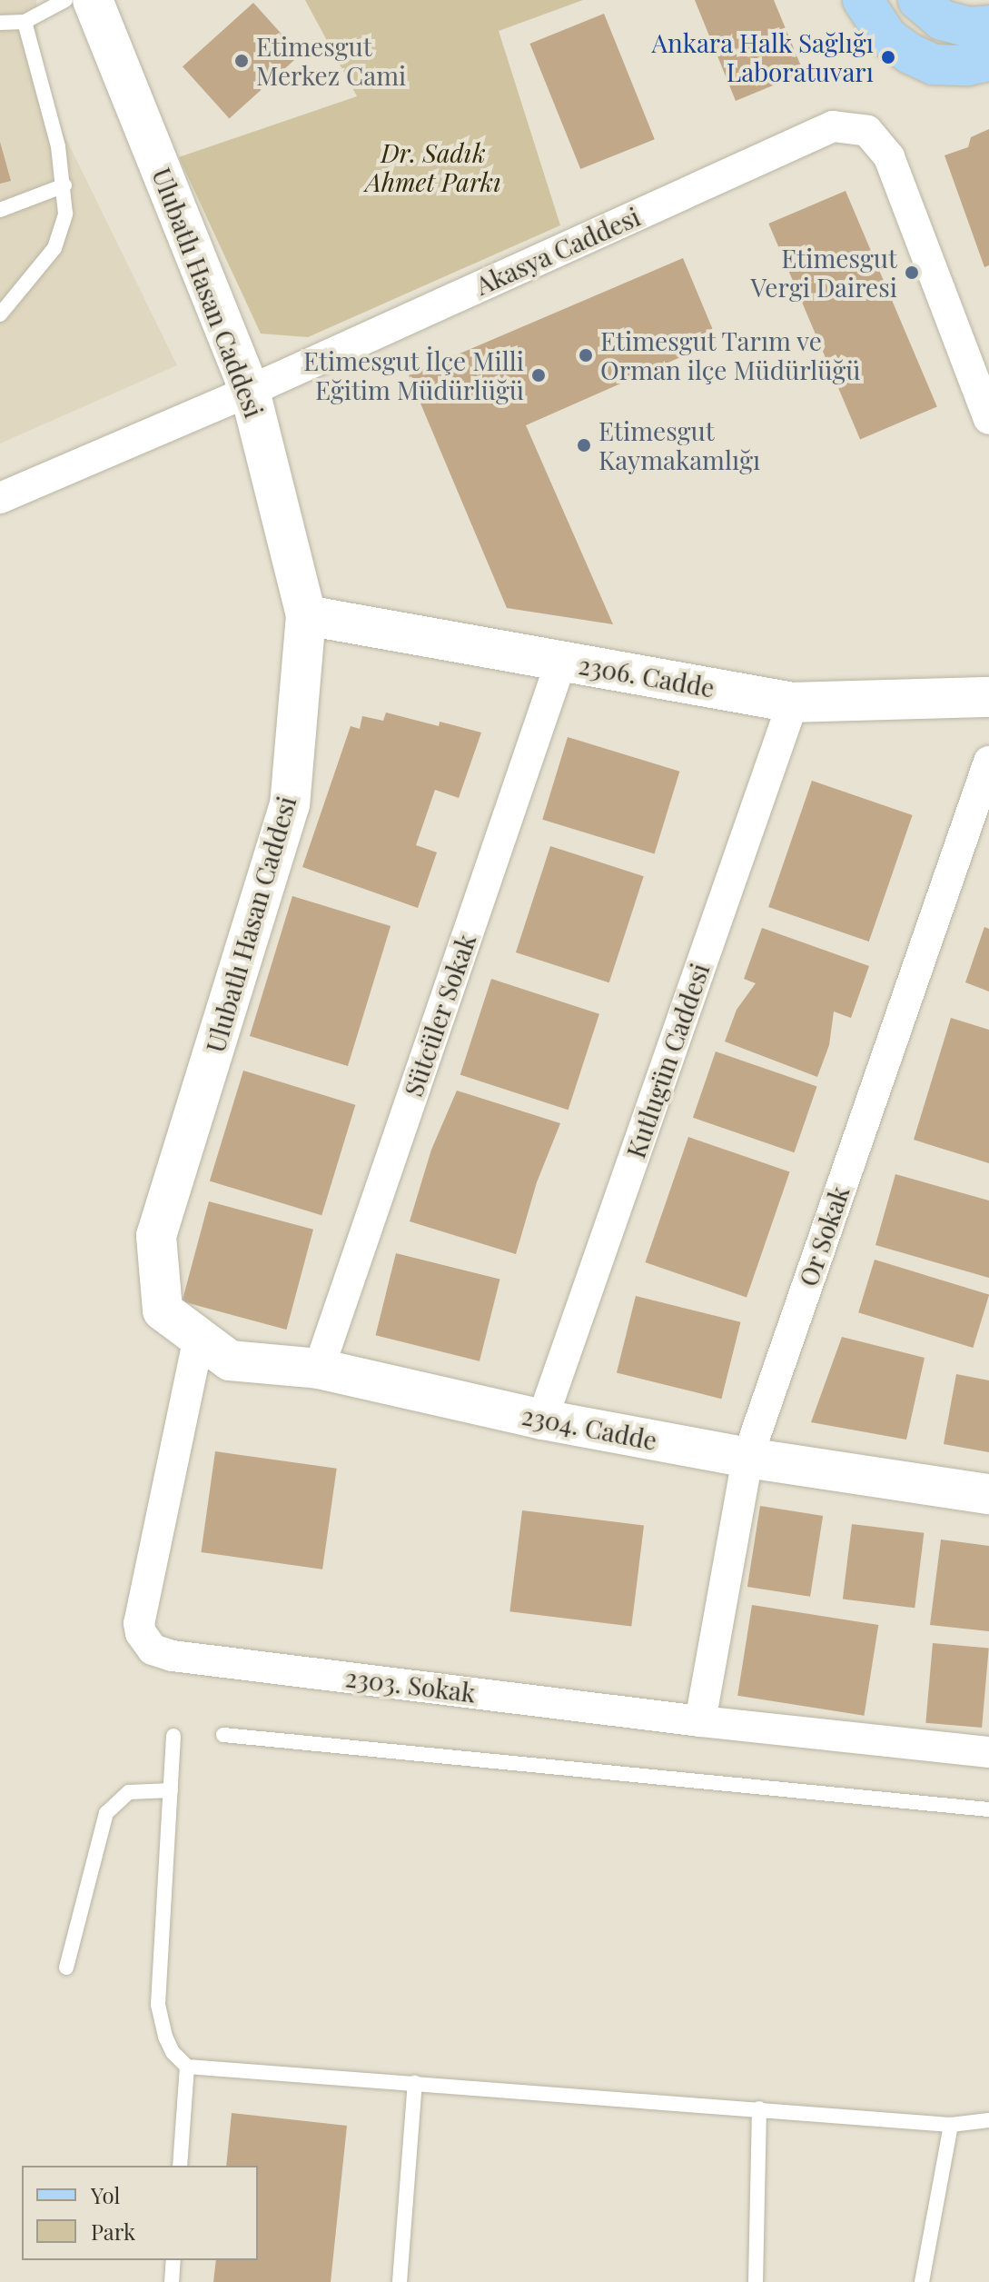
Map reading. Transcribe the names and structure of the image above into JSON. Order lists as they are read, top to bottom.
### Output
{
  "streets": {
    "street": [
      "Akasya Caddesi",
      "Ulubatlı Hasan Caddesi",
      "2306. Cadde",
      "Sütcüler Sokak",
      "Kutlugün Caddesi",
      "Or Sokak",
      "2304. Cadde",
      "2303. Sokak"
    ]
  },
  "crossings": [
    ["Akasya Caddesi", "Ulubatlı Hasan Caddesi"],
    ["Ulubatlı Hasan Caddesi", "2306. Cadde"],
    ["Ulubatlı Hasan Caddesi", "2304. Cadde"],
    ["Ulubatlı Hasan Caddesi", "2303. Sokak"],
    ["2306. Cadde", "Sütcüler Sokak"],
    ["2306. Cadde", "Kutlugün Caddesi"],
    ["Sütcüler Sokak", "2304. Cadde"],
    ["Kutlugün Caddesi", "2304. Cadde"],
    ["Or Sokak", "2304. Cadde"],
    ["Or Sokak", "2303. Sokak"],
    ["2304. Cadde", "2303. Sokak"]
  ],
  "parks": ["Dr. Sadık Ahmet Parkı"],
  "places": [
    "Ankara Halk Sağlığı Laboratuvarı",
    "Etimesgut Merkez Cami",
    "Etimesgut Vergi Dairesi",
    "Etimesgut Tarım ve Orman ilçe Müdürlüğü",
    "Etimesgut İlçe Milli Eğitim Müdürlüğü",
    "Etimesgut Kaymakamlığı"
  ],
  "legend": ["Yol", "Park"]
}
